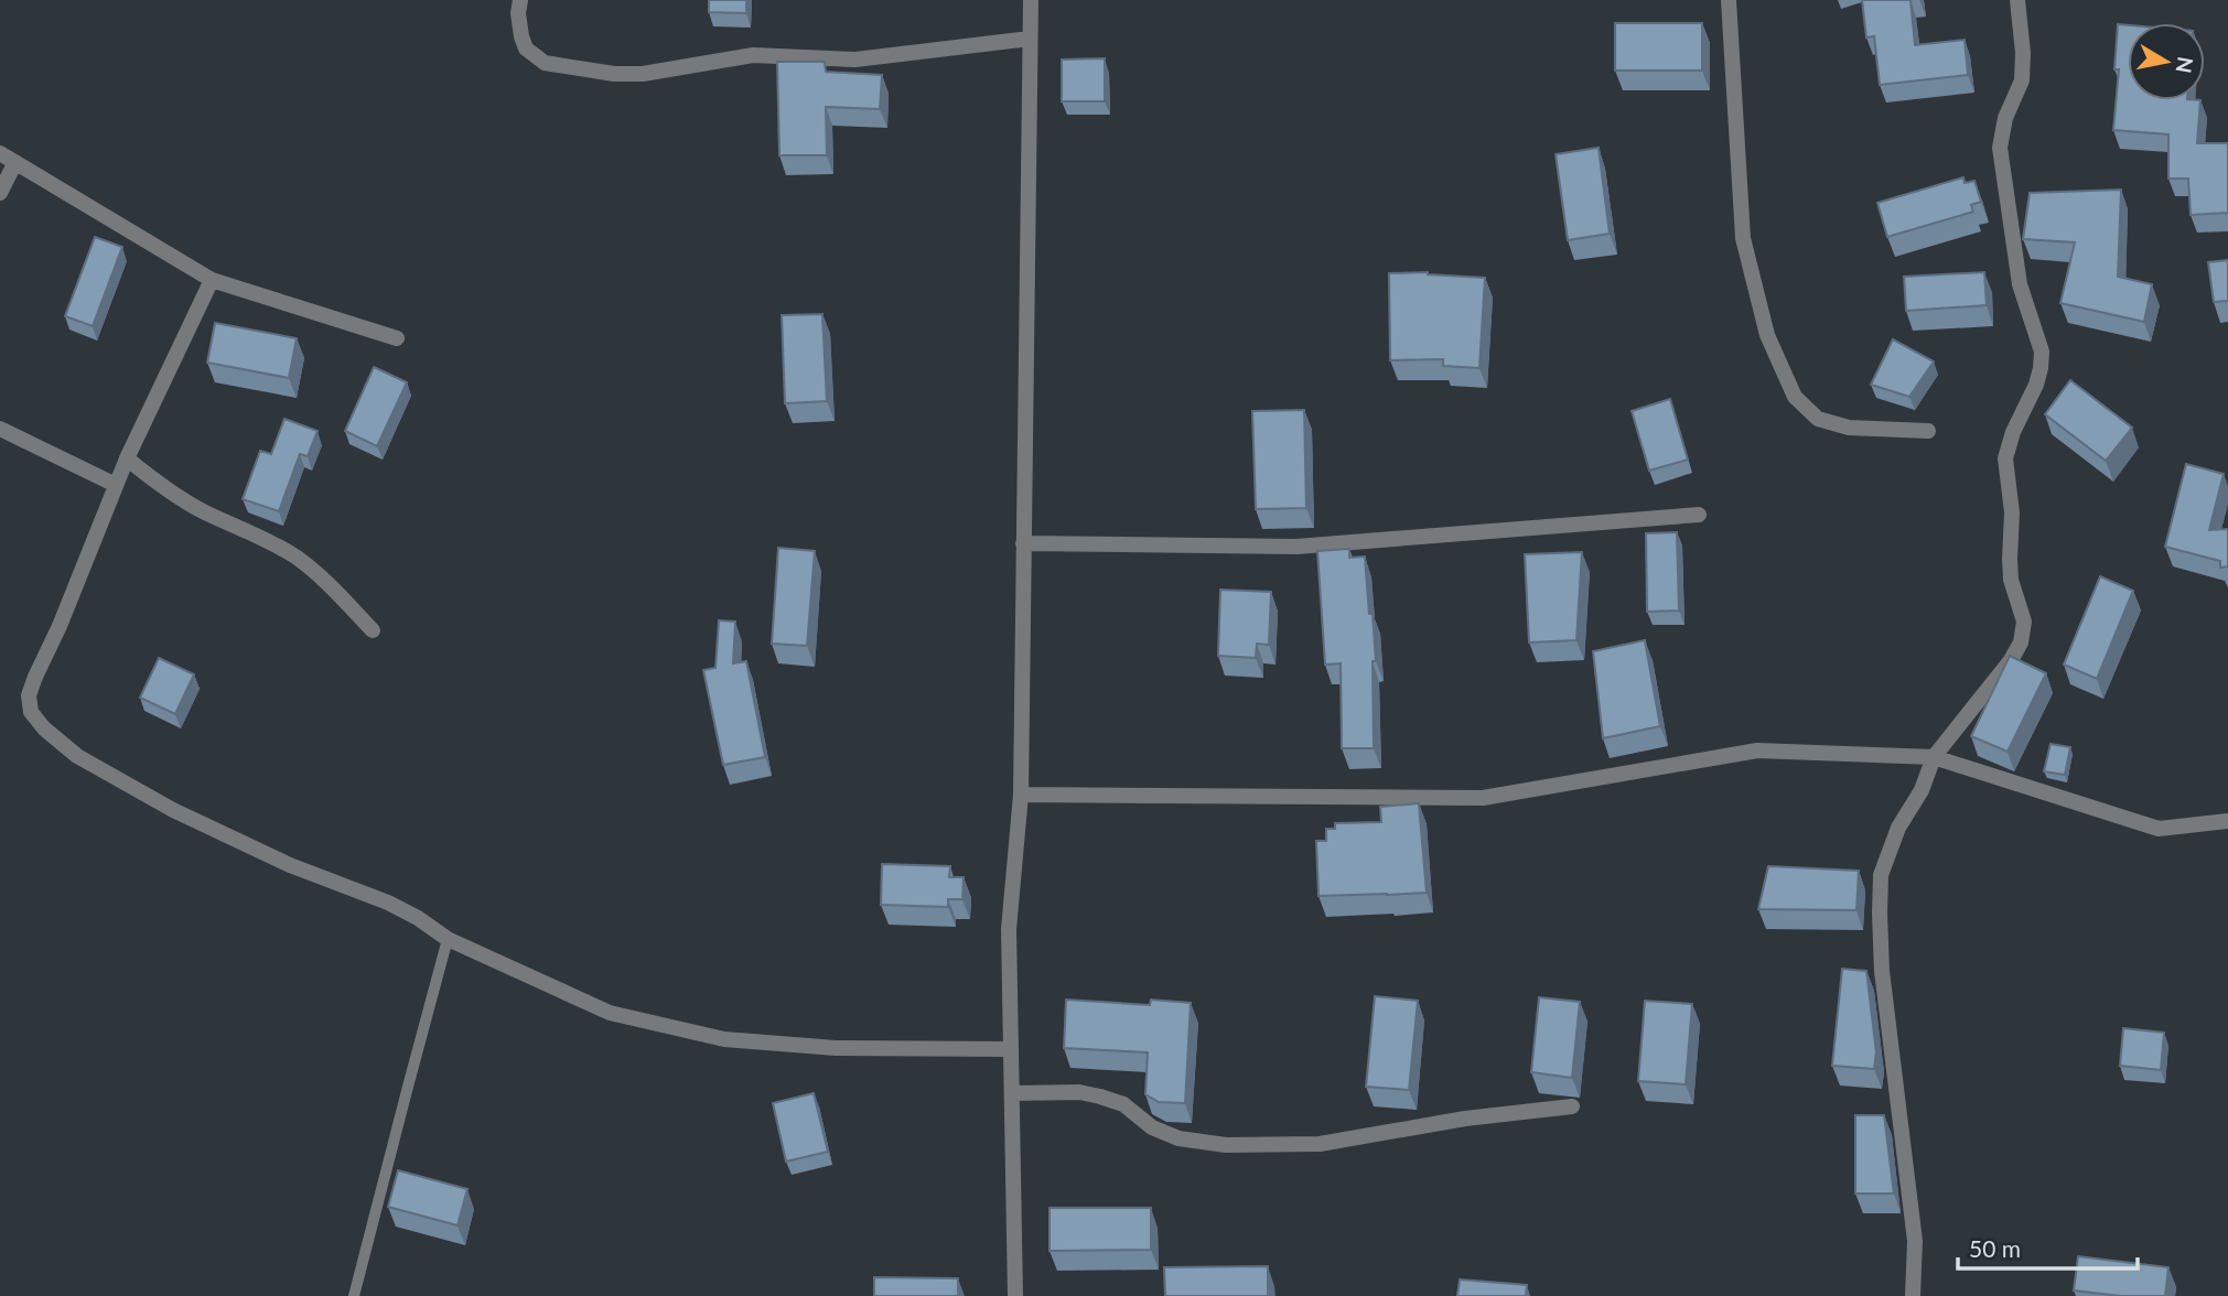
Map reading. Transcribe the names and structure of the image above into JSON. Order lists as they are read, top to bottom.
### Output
{
  "scale_bar": "50 m",
  "north": "right"
}
